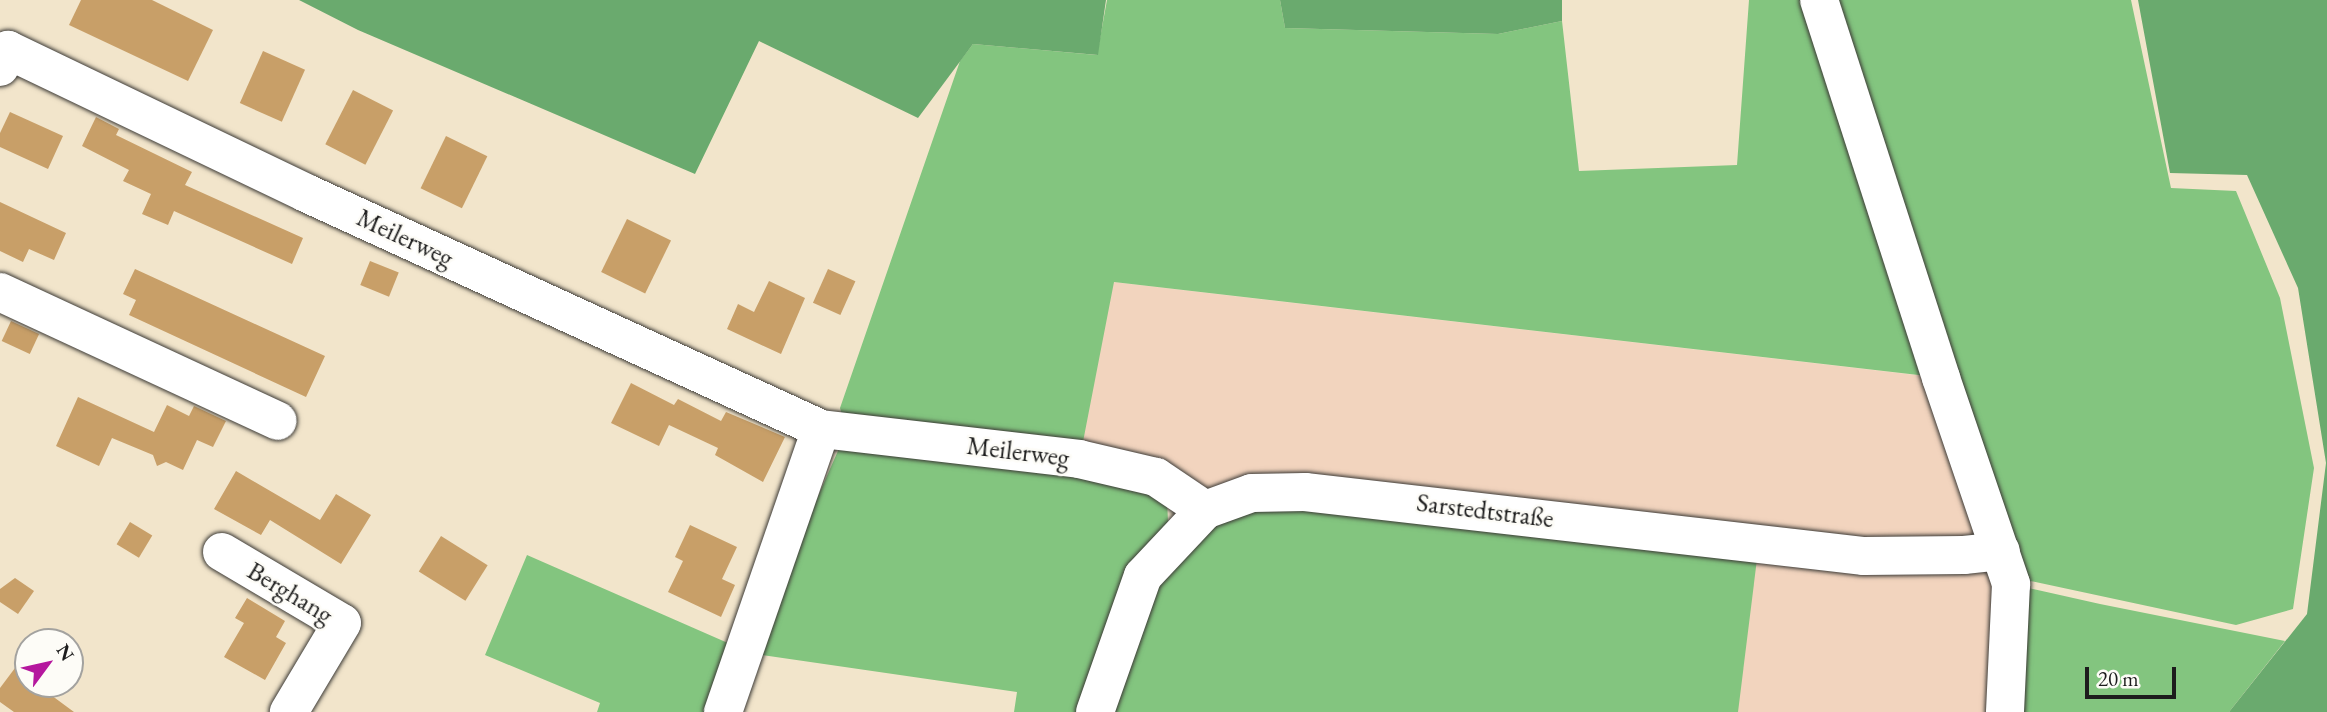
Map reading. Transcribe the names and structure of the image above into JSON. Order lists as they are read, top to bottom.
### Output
{
  "streets": {
    "street": ["Meilerweg", "Sarstedtstraße", "Berghang"]
  },
  "crossings": [
    ["Meilerweg", "Sarstedtstraße"]
  ],
  "scale_bar": "20 m",
  "north": "top right"
}
